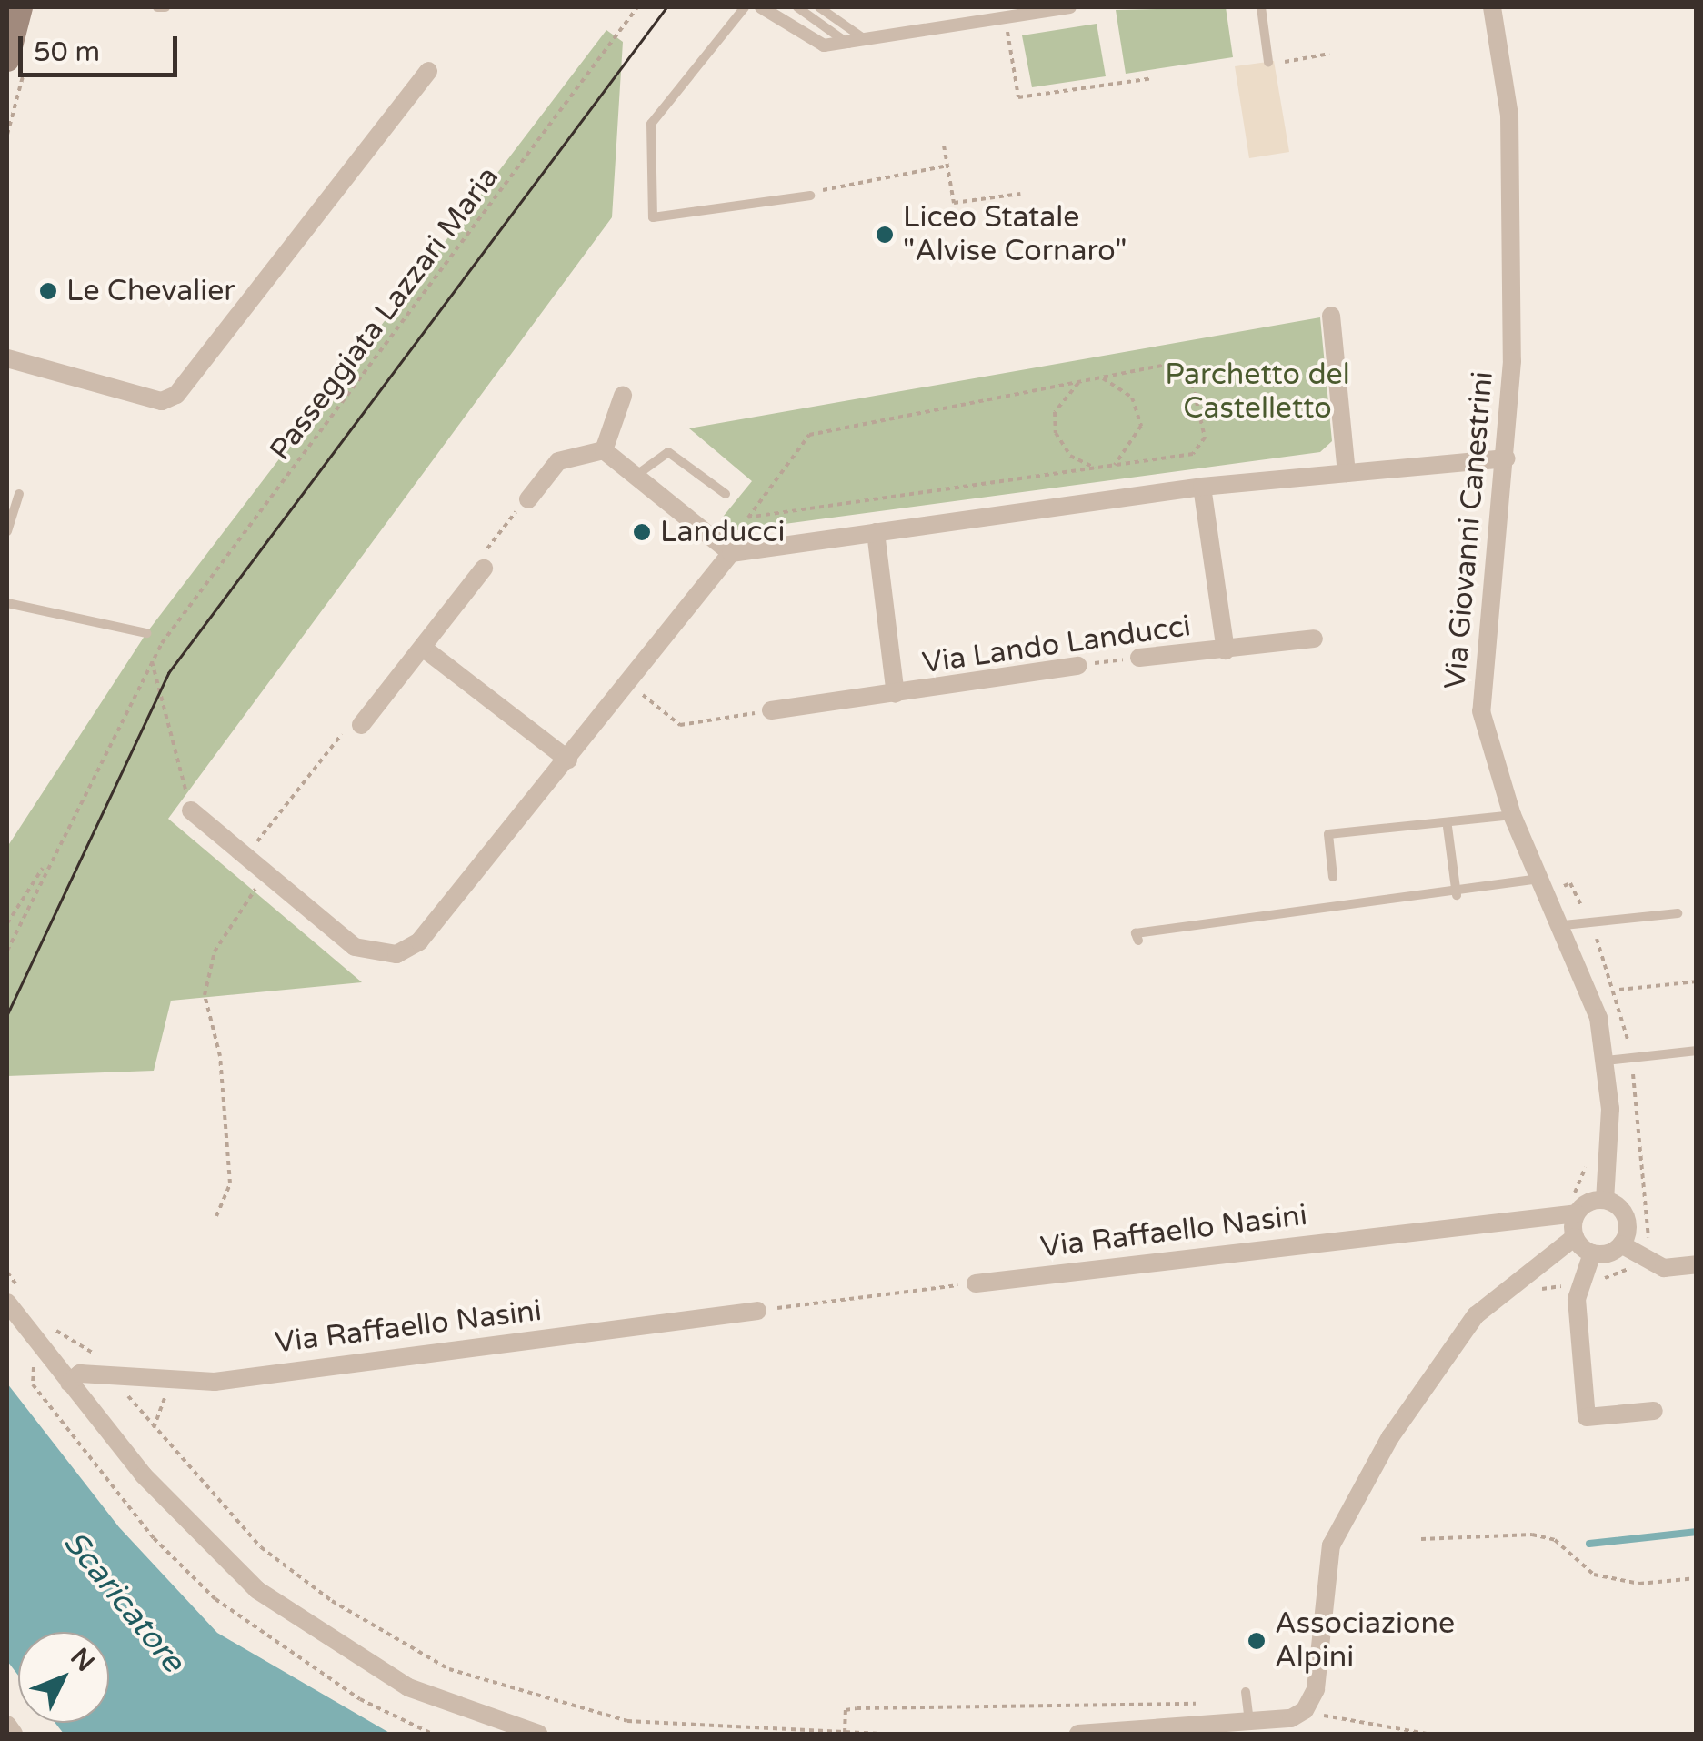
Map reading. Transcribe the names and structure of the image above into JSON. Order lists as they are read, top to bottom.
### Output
{
  "streets": {
    "street": ["Via Giovanni Canestrini", "Via Lando Landucci", "Via Raffaello Nasini"],
    "path": ["Passeggiata Lazzari Maria"]
  },
  "crossings": [
    ["Via Giovanni Canestrini", "Via Raffaello Nasini"]
  ],
  "water": ["Scaricatore"],
  "parks": ["Parchetto del Castelletto"],
  "places": [
    "Liceo Statale \"Alvise Cornaro\"",
    "Le Chevalier",
    "Landucci",
    "Associazione Alpini"
  ],
  "scale_bar": "50 m",
  "north": "top right"
}
